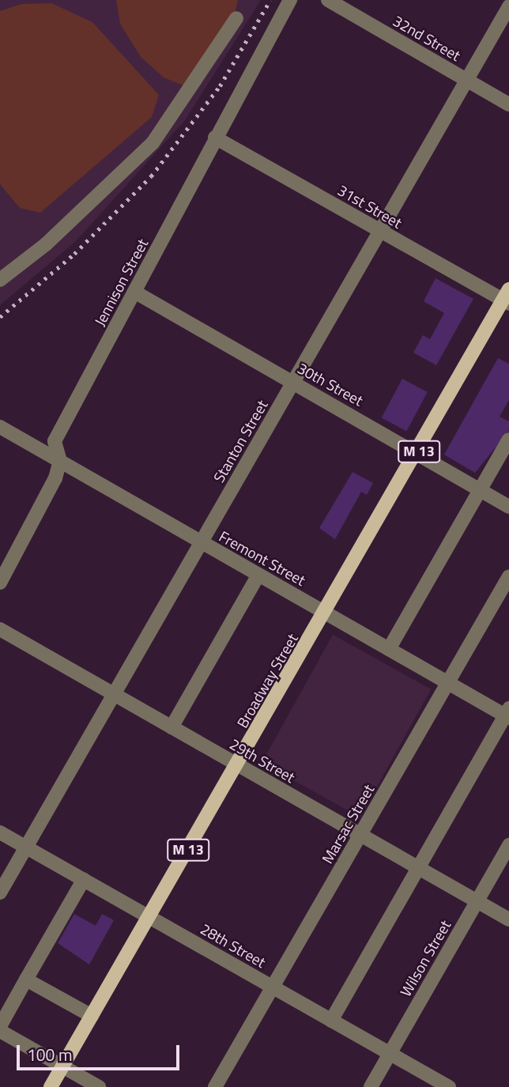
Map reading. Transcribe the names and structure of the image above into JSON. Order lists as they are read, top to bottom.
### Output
{
  "streets": {
    "main road": ["M 13", "Broadway Street"],
    "street": [
      "32nd Street",
      "31st Street",
      "Jennison Street",
      "30th Street",
      "Stanton Street",
      "Fremont Street",
      "29th Street",
      "Marsac Street",
      "28th Street",
      "Wilson Street"
    ]
  },
  "crossings": [
    ["32nd Street", "Stanton Street"],
    ["31st Street", "Jennison Street"],
    ["31st Street", "Stanton Street"],
    ["31st Street", "Broadway Street"],
    ["Jennison Street", "30th Street"],
    ["Jennison Street", "Fremont Street"],
    ["30th Street", "Stanton Street"],
    ["30th Street", "Broadway Street"],
    ["Stanton Street", "Fremont Street"],
    ["Stanton Street", "29th Street"],
    ["Stanton Street", "28th Street"],
    ["Fremont Street", "Broadway Street"],
    ["Fremont Street", "Marsac Street"],
    ["Broadway Street", "29th Street"],
    ["Broadway Street", "28th Street"],
    ["29th Street", "Marsac Street"],
    ["29th Street", "Wilson Street"],
    ["Marsac Street", "28th Street"],
    ["28th Street", "Wilson Street"]
  ],
  "scale_bar": "100 m"
}
